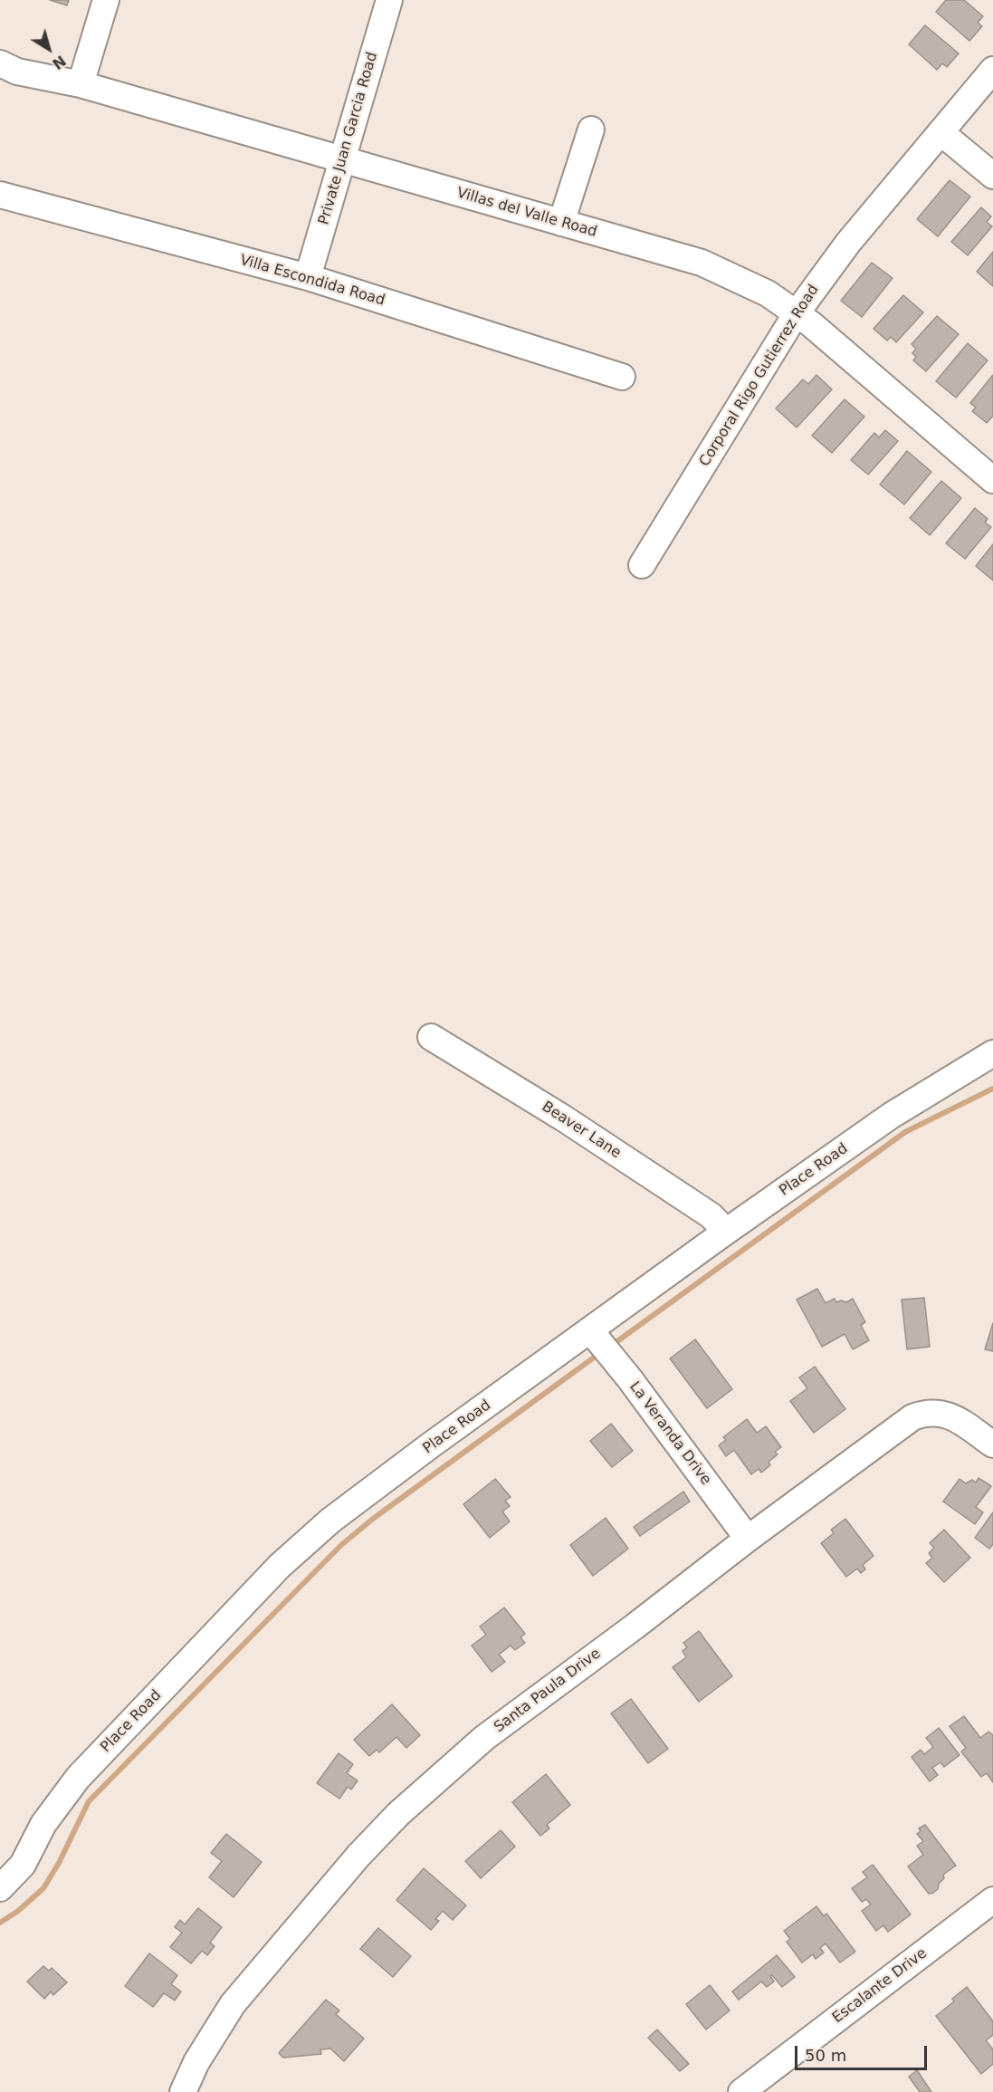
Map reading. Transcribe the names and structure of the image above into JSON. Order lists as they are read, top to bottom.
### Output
{
  "streets": {
    "street": [
      "Private Juan Garcia Road",
      "Villas del Valle Road",
      "Villa Escondida Road",
      "Corporal Rigo Gutierrez Road",
      "Beaver Lane",
      "Place Road",
      "La Veranda Drive",
      "Santa Paula Drive",
      "Escalante Drive"
    ]
  },
  "crossings": [
    ["Private Juan Garcia Road", "Villas del Valle Road"],
    ["Private Juan Garcia Road", "Villa Escondida Road"],
    ["Villas del Valle Road", "Corporal Rigo Gutierrez Road"],
    ["Beaver Lane", "Place Road"],
    ["Place Road", "La Veranda Drive"],
    ["La Veranda Drive", "Santa Paula Drive"]
  ],
  "scale_bar": "50 m",
  "north": "bottom right"
}
